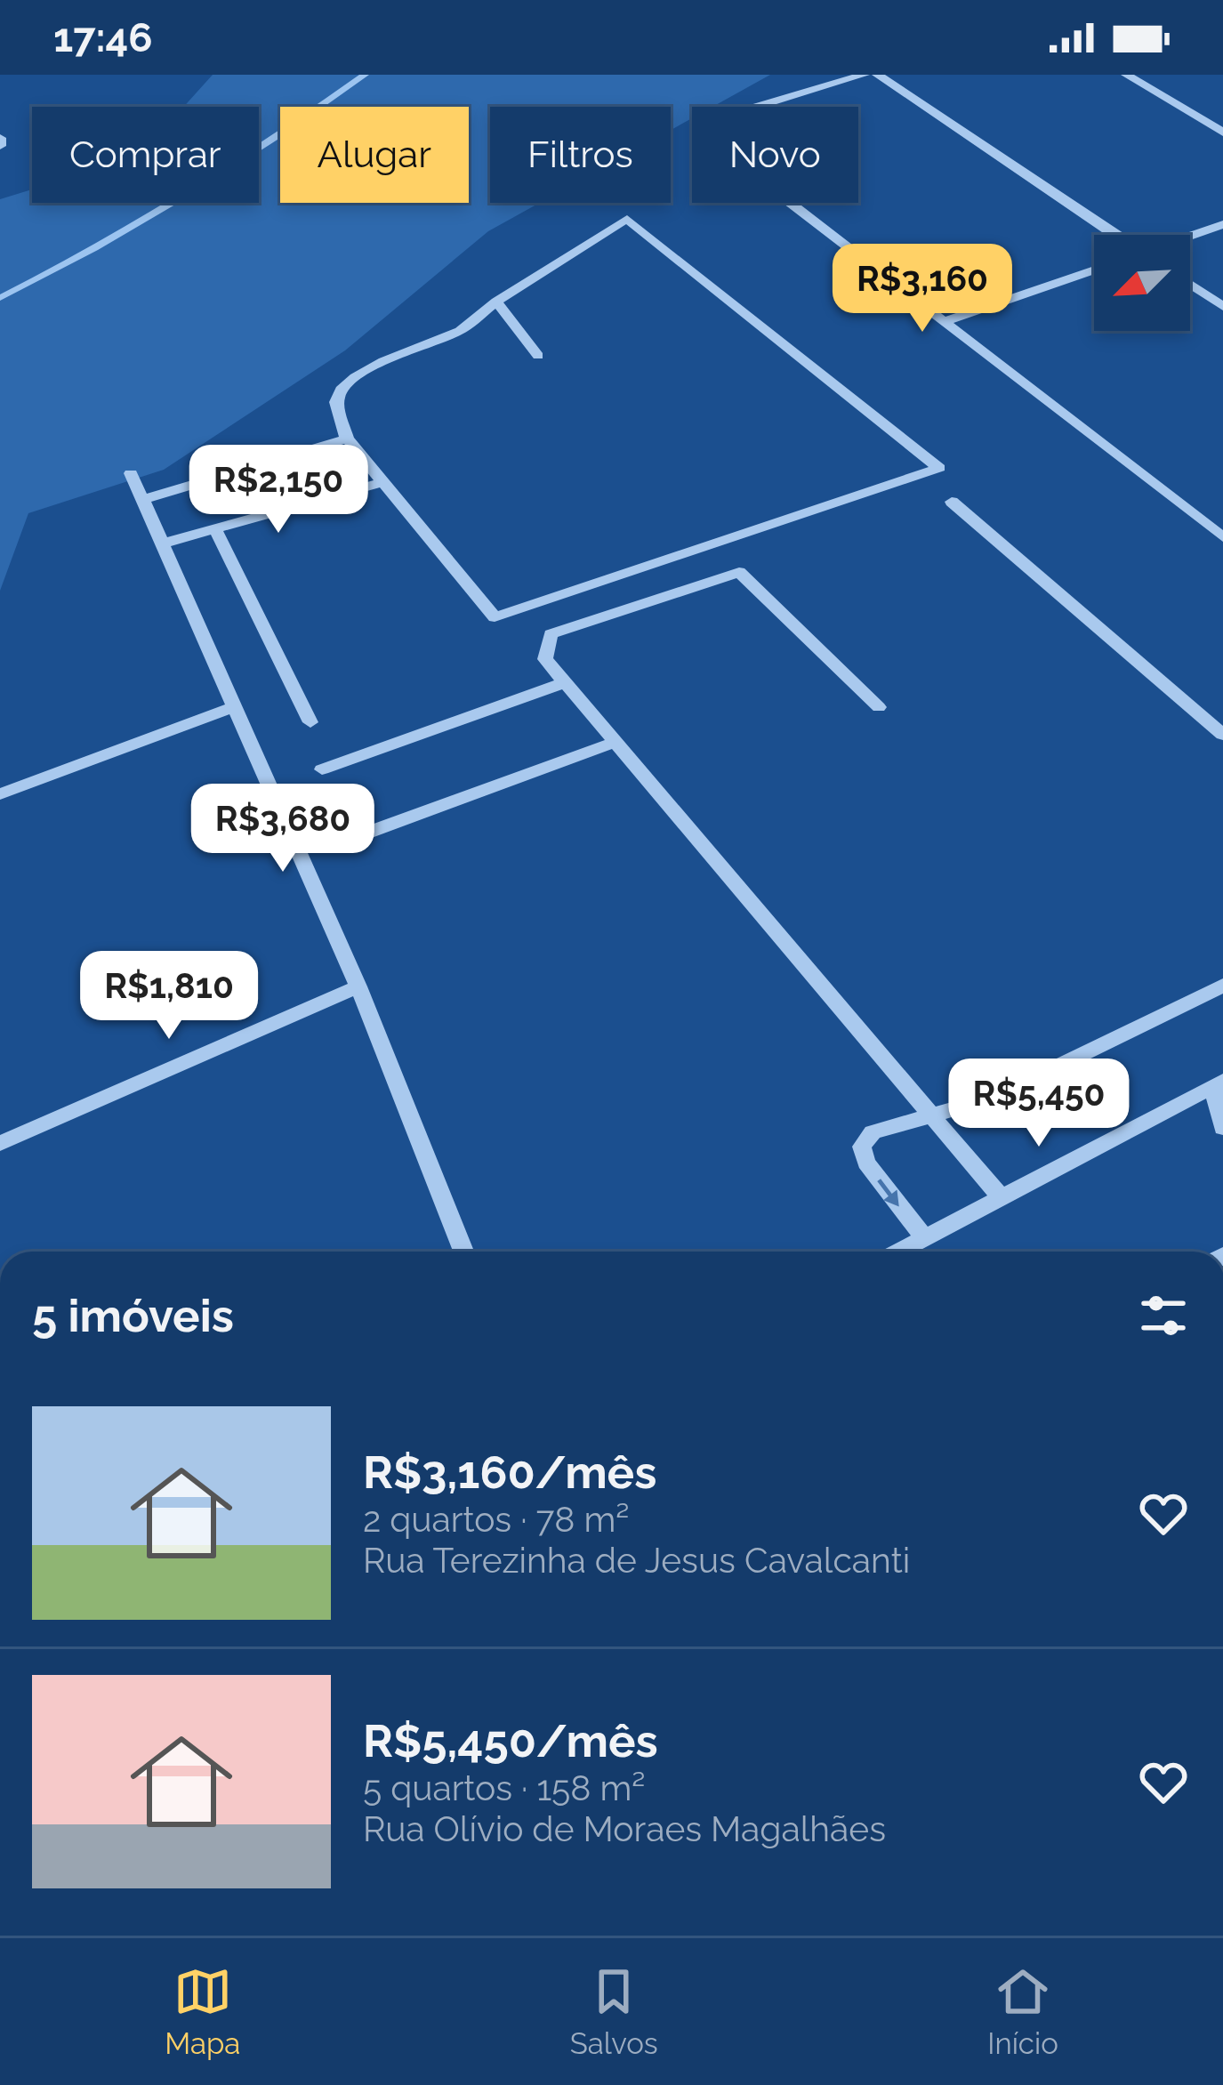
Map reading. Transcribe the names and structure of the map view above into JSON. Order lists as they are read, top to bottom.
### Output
{
  "north": "bottom left",
  "page": {
    "status": "17:46",
    "chip": [
      "Comprar",
      "Alugar",
      "Filtros",
      "Novo"
    ],
    "price": [
      "R$3,160",
      "R$2,150",
      "R$3,680",
      "R$1,810",
      "R$5,450"
    ],
    "heading": "5 imóveis",
    "list": [
      {
        "name": "R$3,160/mês",
        "note": "2 quartos · 78 m² · Rua Terezinha de Jesus Cavalcanti"
      },
      {
        "name": "R$5,450/mês",
        "note": "5 quartos · 158 m² · Rua Olívio de Moraes Magalhães"
      }
    ],
    "tabs": ["Mapa", "Salvos", "Início"]
  }
}
